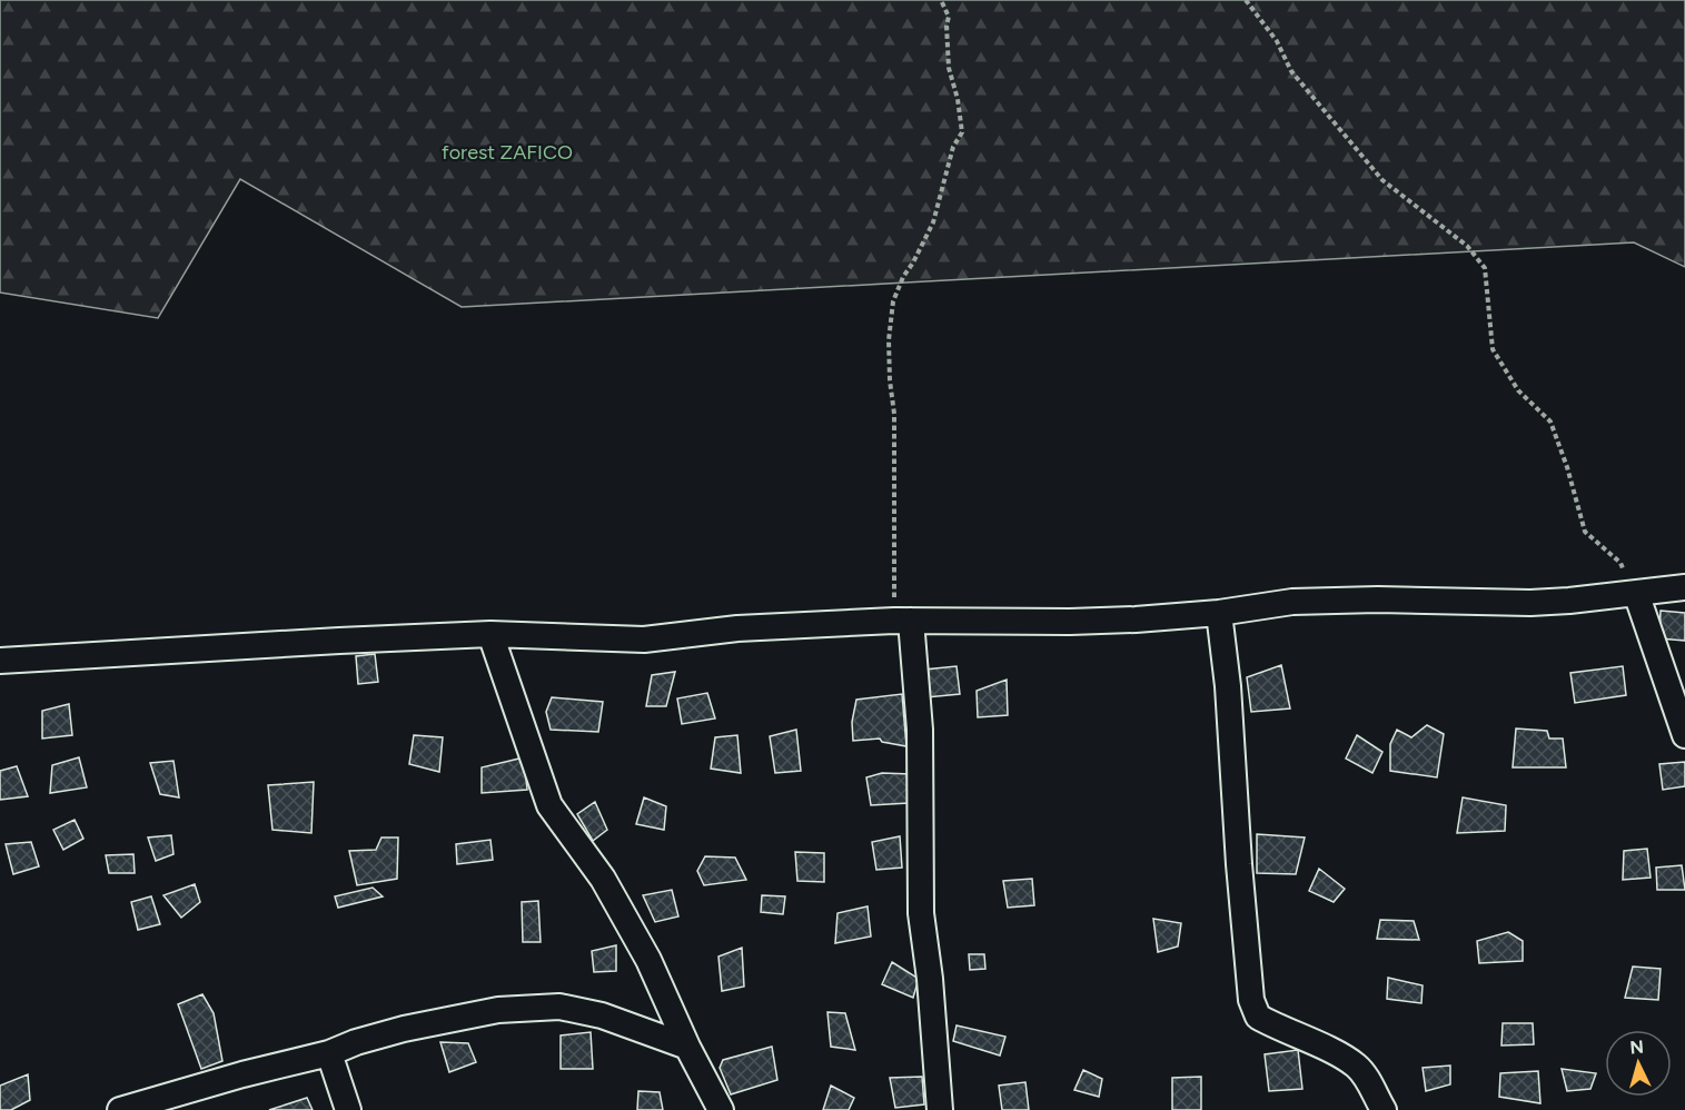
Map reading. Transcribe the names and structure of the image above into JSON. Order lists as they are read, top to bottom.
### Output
{
  "parks": ["forest ZAFICO"],
  "north": "top"
}
